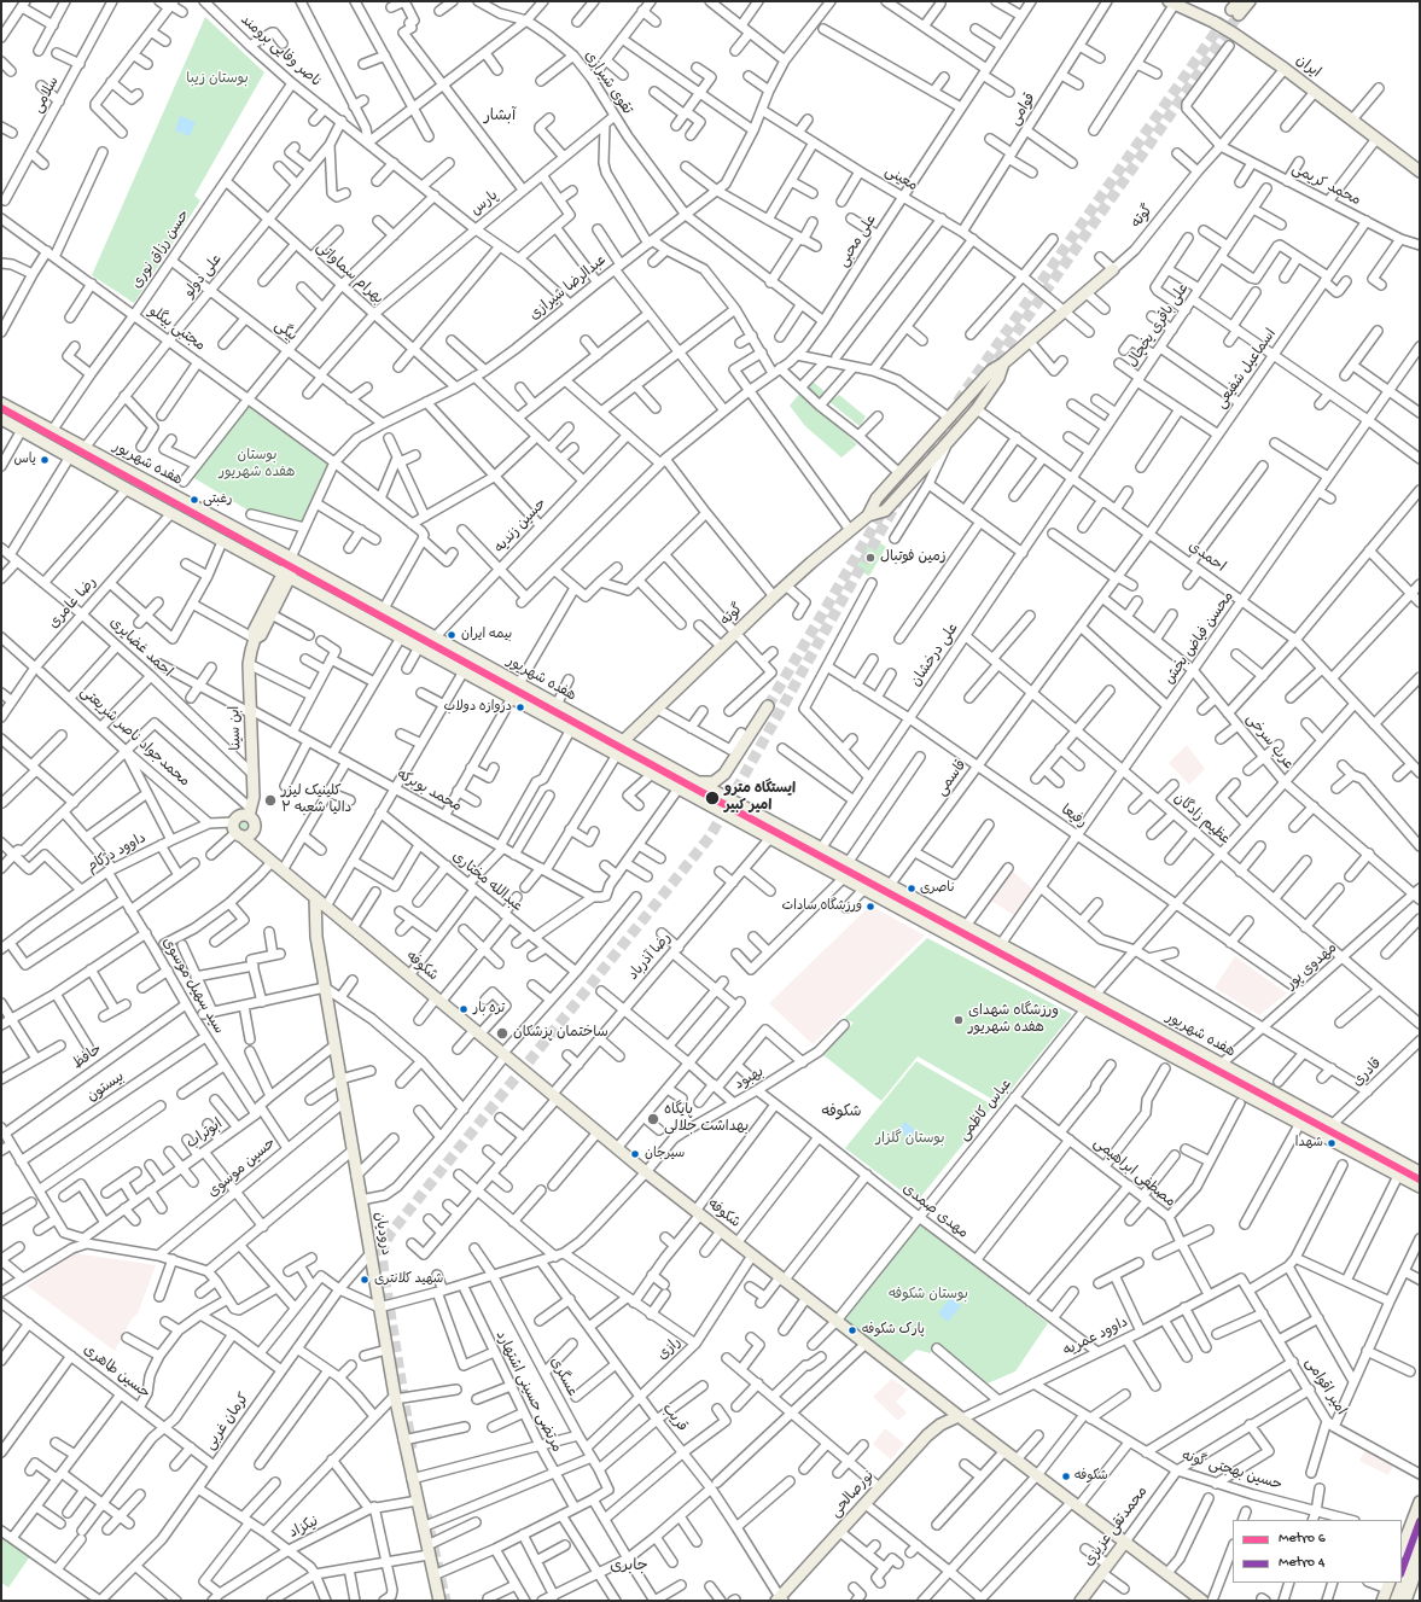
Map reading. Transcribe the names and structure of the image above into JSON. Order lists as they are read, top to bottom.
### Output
{
  "streets": {
    "main road": [
      "ایران",
      "گوته",
      "هفده شهریور",
      "ابن سینا",
      "شکوفه",
      "درودیان",
      "نورصالحی",
      "محمدتقی عزیزی"
    ],
    "street": [
      "ناصر وفایی برومند",
      "تقوی شیرازی",
      "سلامی",
      "قوامی",
      "معینی",
      "محمد کریمی",
      "پارس",
      "علی محبی",
      "حسن رزاق نوری",
      "بهرام سماواتی",
      "علی دولو",
      "عبدالرضا شیرازی",
      "علی باقری یخچال",
      "مجتبی بیگلو",
      "بیگی",
      "اسماعیل شفیعی",
      "حسین زندیه",
      "احمدی",
      "رضا عامری",
      "محسن فیاض بخش",
      "احمد غضایری",
      "علی درخشان",
      "محمدجواد ناصر شریعتی",
      "عرب سرخی",
      "قاسمی",
      "محمد بوبرکه",
      "رفیعا",
      "عظیم زادگان",
      "داوود دژکام",
      "عبدالله مختاری",
      "رضا آذرباد",
      "مهدوی پور",
      "سید سهیل موسوی",
      "حافظ",
      "قادرى",
      "بهبود",
      "بیستون",
      "عباس کاظمی",
      "ابوتراب",
      "حسین موسوی",
      "مصطفی ابراهیمی",
      "مهدی صمدی",
      "داوود عمریه",
      "رازی",
      "حسین طاهری",
      "عسگری",
      "امیر اقوامی",
      "مرتضی حسینی اشتهارد",
      "قریب",
      "کرمان غربی",
      "حسین بهجتی گونه",
      "نیکزاد"
    ]
  },
  "crossings": [
    ["ناصر وفایی برومند", "پارس"],
    ["ناصر وفایی برومند", "حسن رزاق نوری"],
    ["ناصر وفایی برومند", "علی دولو"],
    ["ناصر وفایی برومند", "عبدالرضا شیرازی"],
    ["ایران", "گوته"],
    ["تقوی شیرازی", "پارس"],
    ["تقوی شیرازی", "علی محبی"],
    ["تقوی شیرازی", "عبدالرضا شیرازی"],
    ["قوامی", "معینی"],
    ["معینی", "گوته"],
    ["معینی", "علی محبی"],
    ["معینی", "عبدالرضا شیرازی"],
    ["محمد کریمی", "گوته"],
    ["محمد کریمی", "اسماعیل شفیعی"],
    ["پارس", "بهرام سماواتی"],
    ["پارس", "بیگی"],
    ["گوته", "هفده شهریور"],
    ["گوته", "احمدی"],
    ["علی محبی", "حسین زندیه"],
    ["حسن رزاق نوری", "بهرام سماواتی"],
    ["حسن رزاق نوری", "مجتبی بیگلو"],
    ["حسن رزاق نوری", "بیگی"],
    ["حسن رزاق نوری", "هفده شهریور"],
    ["بهرام سماواتی", "علی دولو"],
    ["بهرام سماواتی", "عبدالرضا شیرازی"],
    ["علی دولو", "مجتبی بیگلو"],
    ["علی دولو", "بیگی"],
    ["علی دولو", "هفده شهریور"],
    ["عبدالرضا شیرازی", "مجتبی بیگلو"],
    ["عبدالرضا شیرازی", "بیگی"],
    ["عبدالرضا شیرازی", "هفده شهریور"],
    ["علی باقری یخچال", "احمدی"],
    ["علی باقری یخچال", "علی درخشان"],
    ["اسماعیل شفیعی", "احمدی"],
    ["اسماعیل شفیعی", "عرب سرخی"],
    ["اسماعیل شفیعی", "قاسمی"],
    ["هفده شهریور", "حسین زندیه"],
    ["هفده شهریور", "رضا عامری"],
    ["هفده شهریور", "محسن فیاض بخش"],
    ["هفده شهریور", "علی درخشان"],
    ["هفده شهریور", "ابن سینا"],
    ["هفده شهریور", "رضا آذرباد"],
    ["هفده شهریور", "مهدوی پور"],
    ["هفده شهریور", "قادرى"],
    ["هفده شهریور", "عباس کاظمی"],
    ["احمدی", "محسن فیاض بخش"],
    ["احمدی", "علی درخشان"],
    ["رضا عامری", "احمد غضایری"],
    ["رضا عامری", "محمدجواد ناصر شریعتی"],
    ["محسن فیاض بخش", "عرب سرخی"],
    ["محسن فیاض بخش", "رفیعا"],
    ["محسن فیاض بخش", "عظیم زادگان"],
    ["احمد غضایری", "ابن سینا"],
    ["علی درخشان", "رفیعا"],
    ["علی درخشان", "عظیم زادگان"],
    ["ابن سینا", "محمد بوبرکه"],
    ["ابن سینا", "داوود دژکام"],
    ["ابن سینا", "شکوفه"],
    ["محمدجواد ناصر شریعتی", "داوود دژکام"],
    ["عرب سرخی", "مهدوی پور"],
    ["قاسمی", "رفیعا"],
    ["قاسمی", "عظیم زادگان"],
    ["رفیعا", "مهدوی پور"],
    ["عظیم زادگان", "مهدوی پور"],
    ["داوود دژکام", "شکوفه"],
    ["داوود دژکام", "سید سهیل موسوی"],
    ["رضا آذرباد", "شکوفه"],
    ["شکوفه", "بهبود"],
    ["شکوفه", "عباس کاظمی"],
    ["شکوفه", "درودیان"],
    ["شکوفه", "داوود عمریه"],
    ["شکوفه", "رازی"],
    ["شکوفه", "نورصالحی"],
    ["شکوفه", "محمدتقی عزیزی"],
    ["سید سهیل موسوی", "حافظ"],
    ["سید سهیل موسوی", "بیستون"],
    ["سید سهیل موسوی", "ابوتراب"],
    ["سید سهیل موسوی", "حسین موسوی"],
    ["بهبود", "مهدی صمدی"],
    ["عباس کاظمی", "مصطفی ابراهیمی"],
    ["عباس کاظمی", "مهدی صمدی"],
    ["ابوتراب", "درودیان"],
    ["حسین موسوی", "درودیان"],
    ["مصطفی ابراهیمی", "داوود عمریه"],
    ["مهدی صمدی", "داوود عمریه"],
    ["درودیان", "کرمان غربی"],
    ["درودیان", "نیکزاد"],
    ["داوود عمریه", "امیر اقوامی"],
    ["داوود عمریه", "حسین بهجتی گونه"],
    ["داوود عمریه", "نورصالحی"],
    ["رازی", "عسگری"],
    ["رازی", "قریب"],
    ["حسین طاهری", "کرمان غربی"],
    ["قریب", "نورصالحی"],
    ["حسین بهجتی گونه", "محمدتقی عزیزی"]
  ],
  "districts": ["آبشار", "شکوفه", "جابری"],
  "parks": [
    "بوستان زیبا",
    "بوستان هفده شهریور",
    "بوستان گلزار",
    "بوستان شکوفه"
  ],
  "places": [
    "یاس",
    "رغبتی",
    "زمین فوتبال",
    "بیمه ایران",
    "دروازه دولاب",
    "ایستگاه مترو امیر کبیر",
    "کلینیک لیزر دالیا شعبه ۲",
    "ناصری",
    "ورزشگاه سادات",
    "تره بار",
    "ورزشگاه شهدای هفده شهریور",
    "ساختمان پزشکان",
    "پایگاه بهداشت جلالی",
    "شهدا",
    "سیرجان",
    "شهید کلانتری",
    "پارک شکوفه",
    "شکوفه"
  ],
  "lines": ["metro line 6", "metro line 4"],
  "legend": ["Metro 6", "Metro 4"]
}
